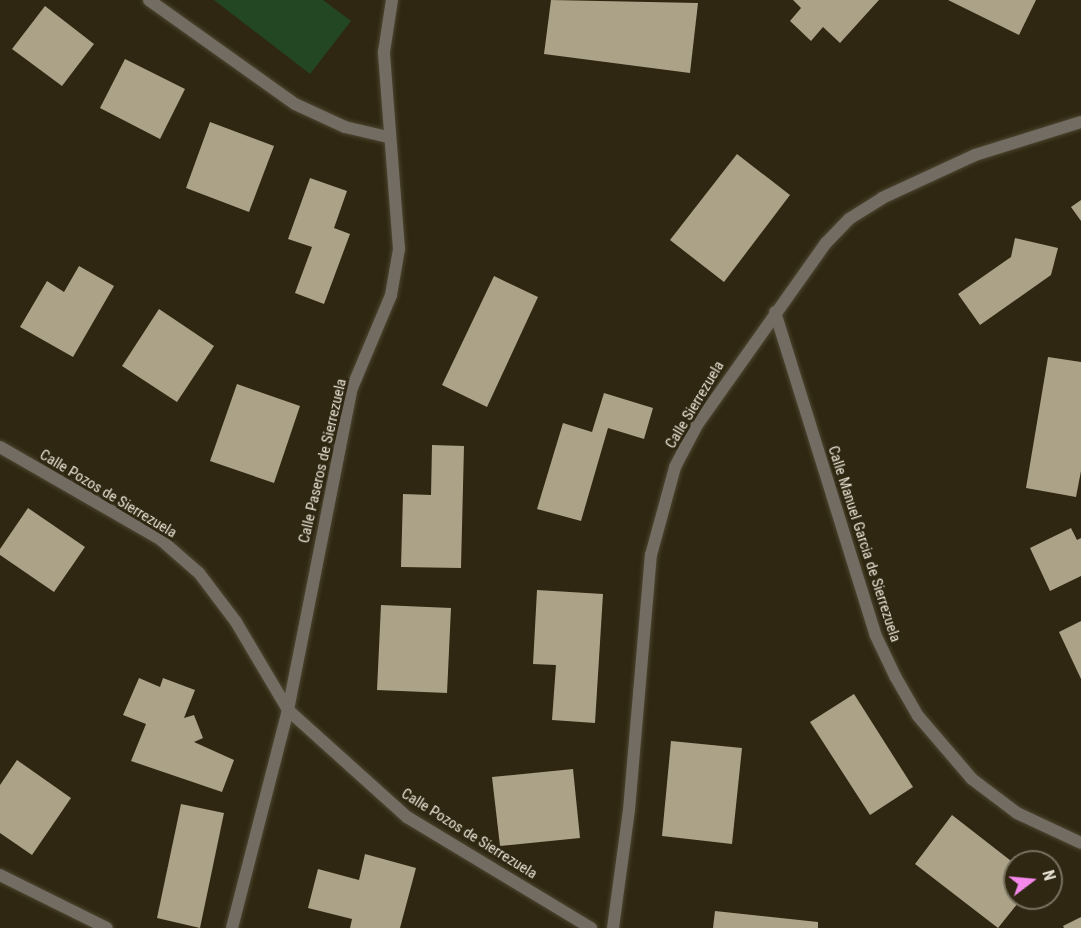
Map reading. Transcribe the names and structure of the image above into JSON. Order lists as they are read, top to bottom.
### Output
{
  "streets": {
    "street": [
      "Calle Sierrezuela",
      "Calle Paseros de Sierrezuela",
      "Calle Pozos de Sierrezuela",
      "Calle Manuel Garcia de Sierrezuela"
    ]
  },
  "crossings": [
    ["Calle Sierrezuela", "Calle Manuel Garcia de Sierrezuela"],
    ["Calle Paseros de Sierrezuela", "Calle Pozos de Sierrezuela"]
  ],
  "north": "right"
}
